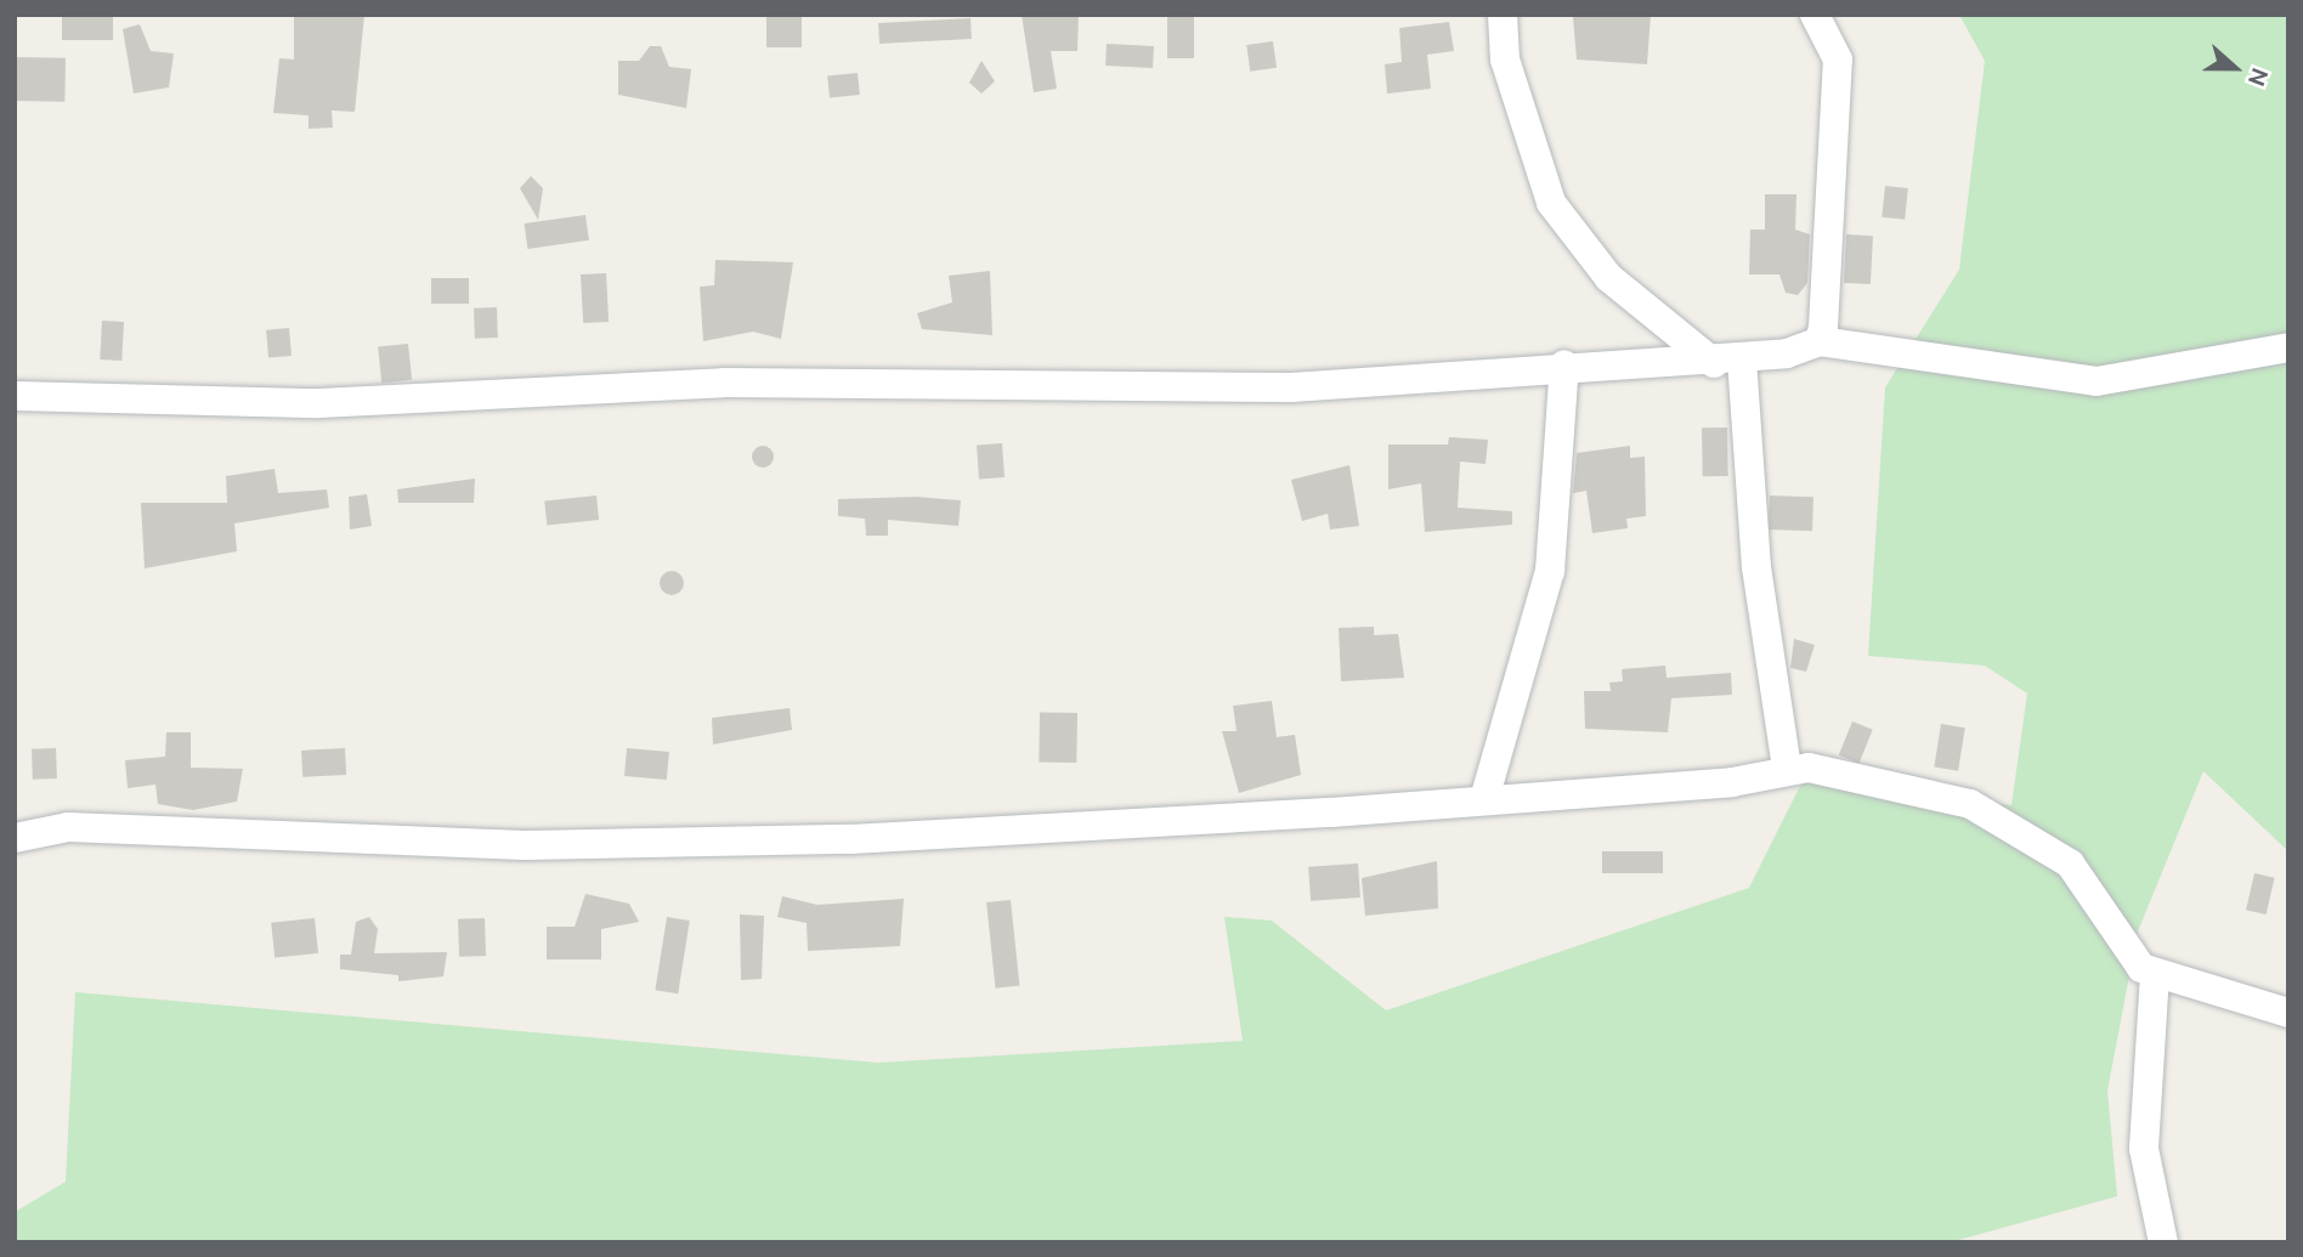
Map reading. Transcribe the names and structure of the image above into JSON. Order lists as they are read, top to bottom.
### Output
{
  "north": "right"
}
